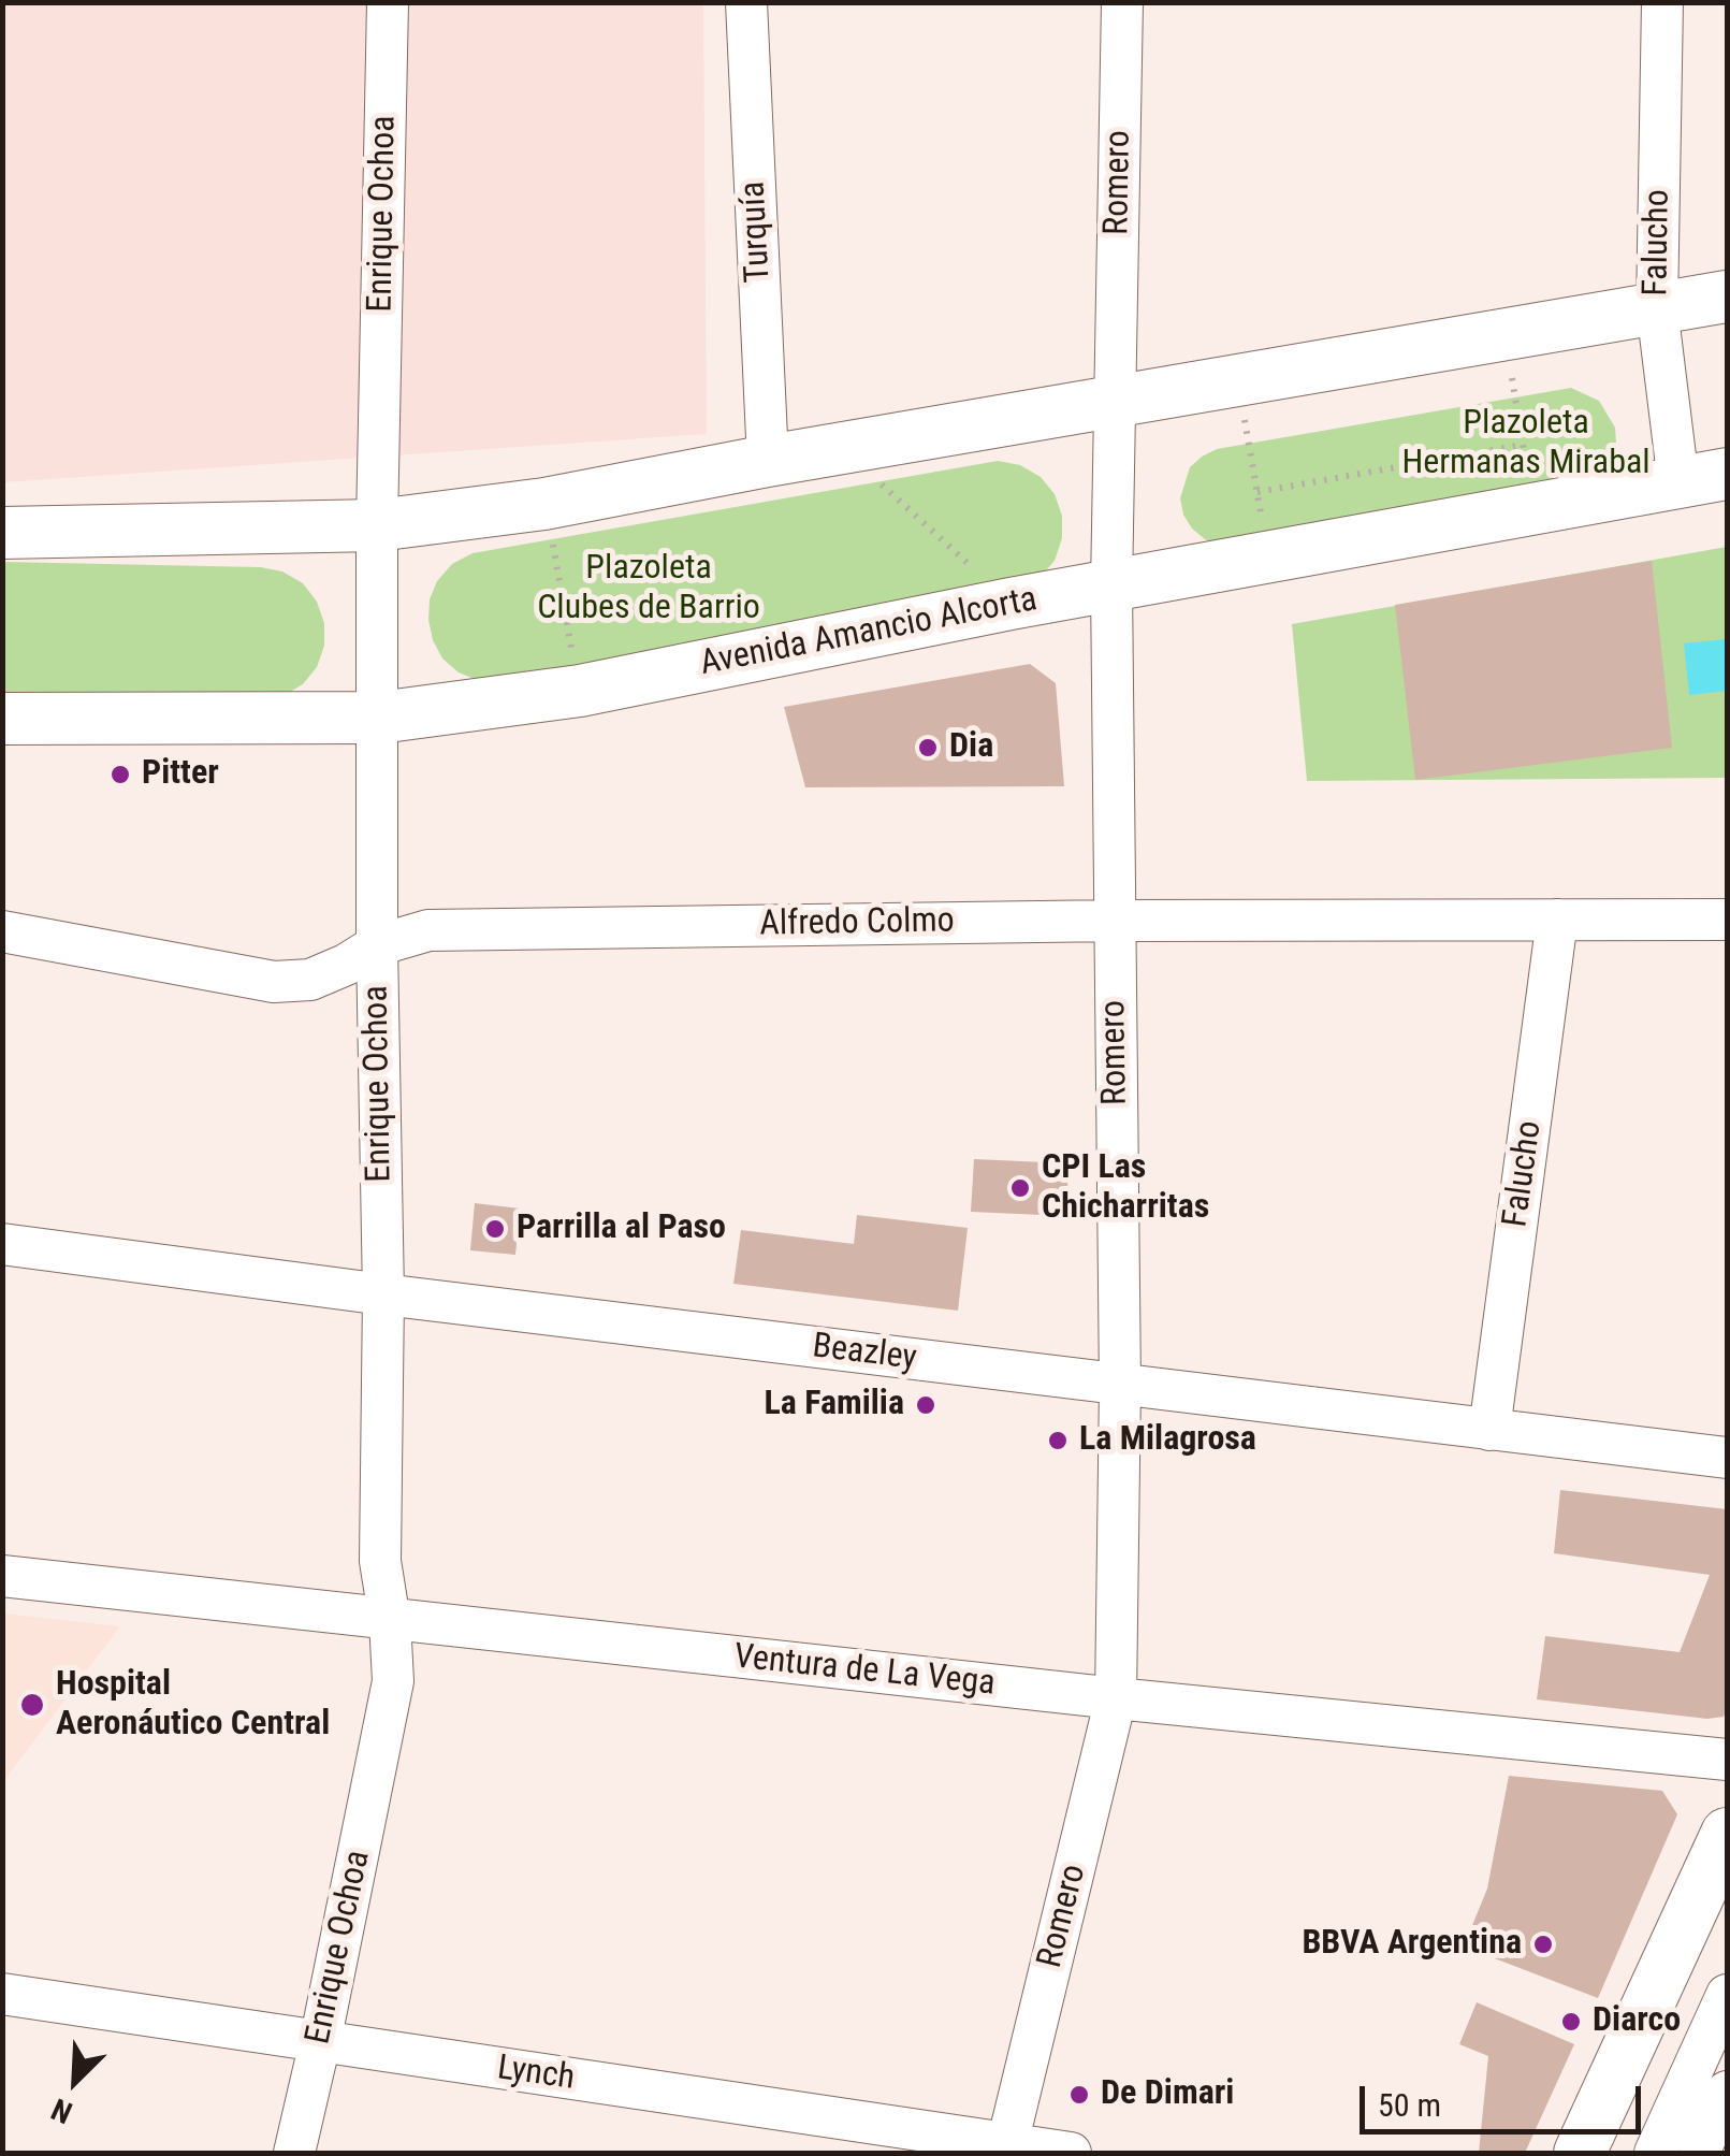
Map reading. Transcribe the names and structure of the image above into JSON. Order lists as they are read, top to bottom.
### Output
{
  "streets": {
    "main road": ["Avenida Amancio Alcorta"],
    "street": [
      "Romero",
      "Enrique Ochoa",
      "Turquía",
      "Falucho",
      "Alfredo Colmo",
      "Beazley",
      "Ventura de La Vega",
      "Lynch"
    ]
  },
  "crossings": [
    ["Romero", "Avenida Amancio Alcorta"],
    ["Romero", "Alfredo Colmo"],
    ["Romero", "Beazley"],
    ["Romero", "Ventura de La Vega"],
    ["Romero", "Lynch"],
    ["Enrique Ochoa", "Avenida Amancio Alcorta"],
    ["Enrique Ochoa", "Alfredo Colmo"],
    ["Enrique Ochoa", "Beazley"],
    ["Enrique Ochoa", "Ventura de La Vega"],
    ["Enrique Ochoa", "Lynch"],
    ["Falucho", "Avenida Amancio Alcorta"],
    ["Falucho", "Alfredo Colmo"],
    ["Falucho", "Beazley"]
  ],
  "parks": ["Plazoleta Hermanas Mirabal", "Plazoleta Clubes de Barrio"],
  "places": [
    "Dia",
    "Pitter",
    "CPI Las Chicharritas",
    "Parrilla al Paso",
    "La Familia",
    "La Milagrosa",
    "Hospital Aeronáutico Central",
    "BBVA Argentina",
    "Diarco",
    "De Dimari"
  ],
  "scale_bar": "50 m",
  "north": "bottom left"
}
